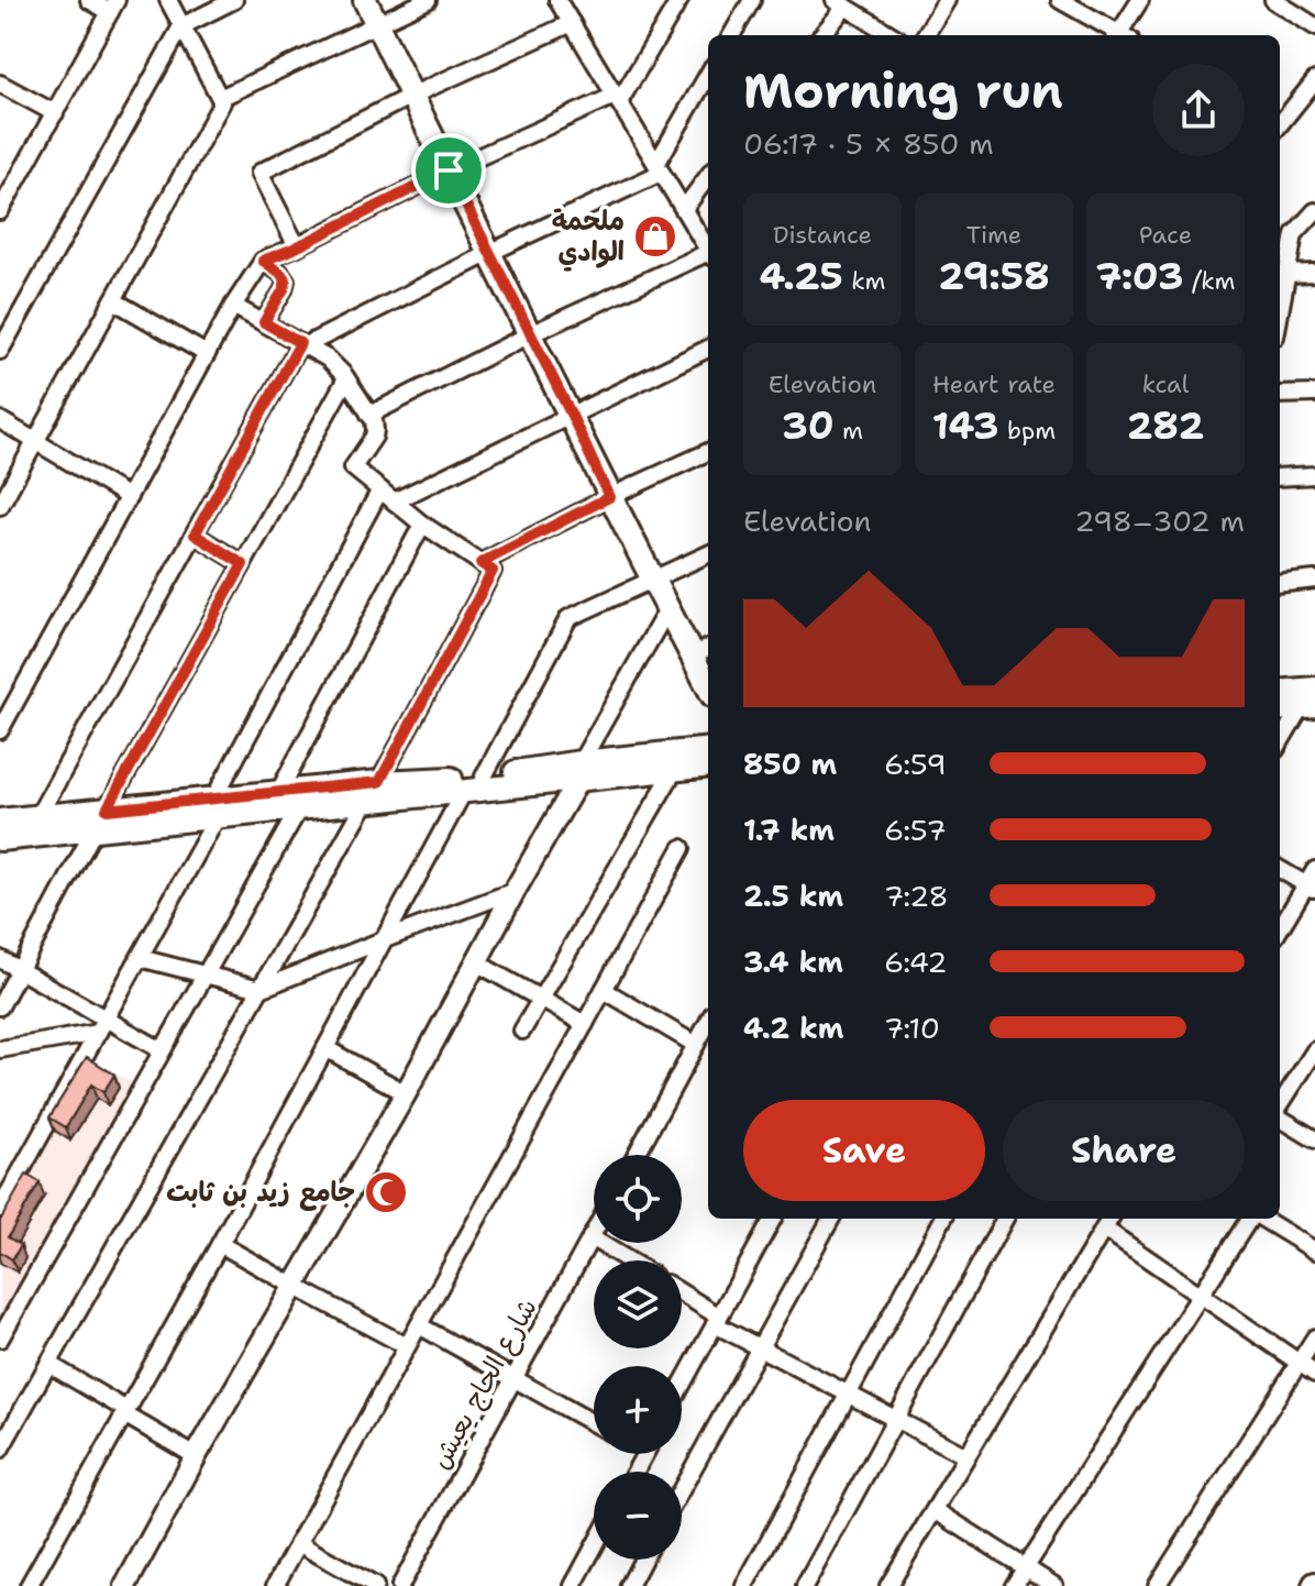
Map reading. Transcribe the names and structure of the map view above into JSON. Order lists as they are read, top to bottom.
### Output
{
  "streets": {
    "street": ["شارع الحاج يعيش"]
  },
  "places": {
    "shop": ["ملحمة الوادي"],
    "mosque": ["جامع زيد بن ثابت"]
  },
  "page": {
    "heading": ["Morning run", "06:17 · 5 × 850 m"],
    "stats": [
      ["Distance", "4.25 km"],
      ["Time", "29:58"],
      ["Pace", "7:03 /km"],
      ["Elevation", "30 m"],
      ["Heart rate", "143 bpm"],
      ["kcal", "282"]
    ],
    "chart": ["Elevation", "298–302 m"],
    "list": [
      {
        "name": "850 m",
        "note": "6:59"
      },
      {
        "name": "1.7 km",
        "note": "6:57"
      },
      {
        "name": "2.5 km",
        "note": "7:28"
      },
      {
        "name": "3.4 km",
        "note": "6:42"
      },
      {
        "name": "4.2 km",
        "note": "7:10"
      }
    ],
    "buttons": ["Save", "Share"],
    "map_buttons": ["+", "−"]
  }
}
